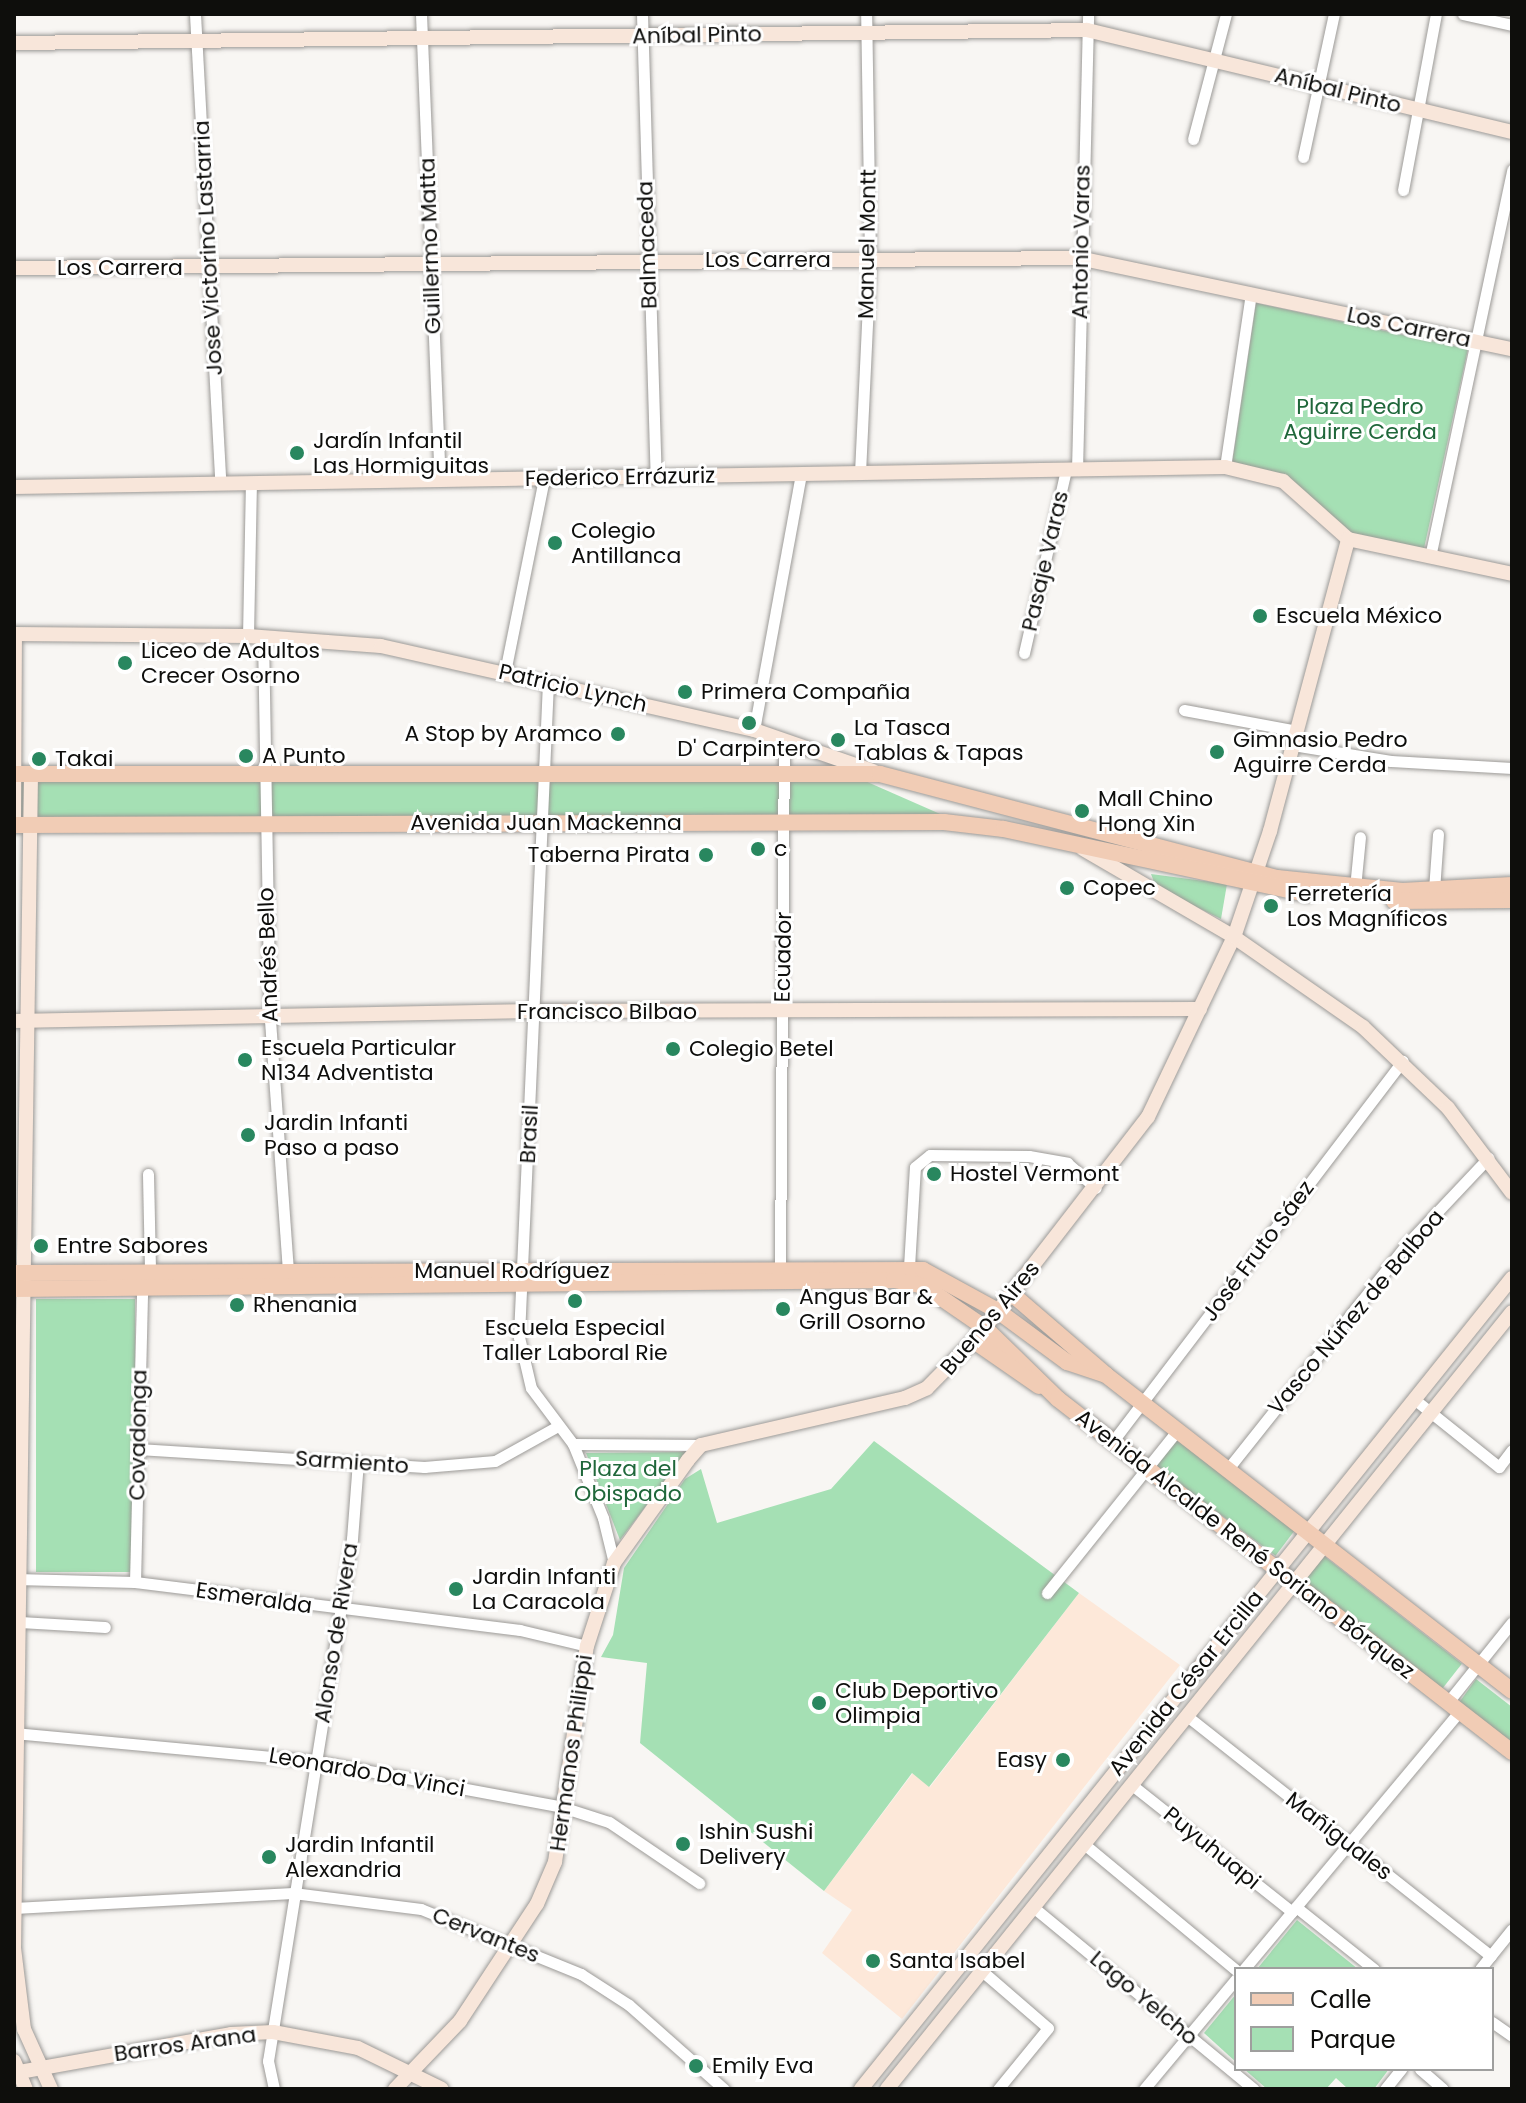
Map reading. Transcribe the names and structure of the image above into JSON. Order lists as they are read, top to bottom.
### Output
{
  "streets": {
    "main road": [
      "Patricio Lynch",
      "Avenida Juan Mackenna",
      "Manuel Rodríguez",
      "Avenida Alcalde René Soriano Bórquez"
    ],
    "street": [
      "Aníbal Pinto",
      "Antonio Varas",
      "Manuel Montt",
      "Balmaceda",
      "Guillermo Matta",
      "Jose Victorino Lastarria",
      "Los Carrera",
      "Federico Errázuriz",
      "Pasaje Varas",
      "Andrés Bello",
      "Ecuador",
      "Francisco Bilbao",
      "Brasil",
      "José Fruto Sáez",
      "Vasco Núñez de Balboa",
      "Buenos Aires",
      "Covadonga",
      "Sarmiento",
      "Esmeralda",
      "Alonso de Rivera",
      "Avenida César Ercilla",
      "Hermanos Philippi",
      "Leonardo Da Vinci",
      "Mañiguales",
      "Puyuhuapi",
      "Cervantes",
      "Lago Yelcho",
      "Barros Arana"
    ]
  },
  "crossings": [
    ["Aníbal Pinto", "Antonio Varas"],
    ["Aníbal Pinto", "Manuel Montt"],
    ["Aníbal Pinto", "Balmaceda"],
    ["Aníbal Pinto", "Guillermo Matta"],
    ["Aníbal Pinto", "Jose Victorino Lastarria"],
    ["Antonio Varas", "Los Carrera"],
    ["Antonio Varas", "Federico Errázuriz"],
    ["Antonio Varas", "Pasaje Varas"],
    ["Manuel Montt", "Los Carrera"],
    ["Manuel Montt", "Federico Errázuriz"],
    ["Balmaceda", "Los Carrera"],
    ["Balmaceda", "Federico Errázuriz"],
    ["Guillermo Matta", "Los Carrera"],
    ["Guillermo Matta", "Federico Errázuriz"],
    ["Jose Victorino Lastarria", "Los Carrera"],
    ["Jose Victorino Lastarria", "Federico Errázuriz"],
    ["Federico Errázuriz", "Pasaje Varas"],
    ["Federico Errázuriz", "Buenos Aires"],
    ["Patricio Lynch", "Avenida Juan Mackenna"],
    ["Patricio Lynch", "Andrés Bello"],
    ["Patricio Lynch", "Ecuador"],
    ["Patricio Lynch", "Brasil"],
    ["Patricio Lynch", "Buenos Aires"],
    ["Avenida Juan Mackenna", "Andrés Bello"],
    ["Avenida Juan Mackenna", "Ecuador"],
    ["Avenida Juan Mackenna", "Brasil"],
    ["Avenida Juan Mackenna", "José Fruto Sáez"],
    ["Avenida Juan Mackenna", "Vasco Núñez de Balboa"],
    ["Avenida Juan Mackenna", "Buenos Aires"],
    ["Andrés Bello", "Francisco Bilbao"],
    ["Andrés Bello", "Manuel Rodríguez"],
    ["Ecuador", "Francisco Bilbao"],
    ["Ecuador", "Manuel Rodríguez"],
    ["Francisco Bilbao", "Brasil"],
    ["Francisco Bilbao", "Buenos Aires"],
    ["Brasil", "Manuel Rodríguez"],
    ["Brasil", "Buenos Aires"],
    ["Brasil", "Sarmiento"],
    ["Brasil", "Hermanos Philippi"],
    ["José Fruto Sáez", "Avenida Alcalde René Soriano Bórquez"],
    ["Manuel Rodríguez", "Buenos Aires"],
    ["Manuel Rodríguez", "Covadonga"],
    ["Manuel Rodríguez", "Avenida Alcalde René Soriano Bórquez"],
    ["Vasco Núñez de Balboa", "Avenida Alcalde René Soriano Bórquez"],
    ["Buenos Aires", "Avenida Alcalde René Soriano Bórquez"],
    ["Buenos Aires", "Hermanos Philippi"],
    ["Covadonga", "Sarmiento"],
    ["Covadonga", "Esmeralda"],
    ["Sarmiento", "Alonso de Rivera"],
    ["Avenida Alcalde René Soriano Bórquez", "Avenida César Ercilla"],
    ["Esmeralda", "Alonso de Rivera"],
    ["Esmeralda", "Hermanos Philippi"],
    ["Alonso de Rivera", "Leonardo Da Vinci"],
    ["Alonso de Rivera", "Cervantes"],
    ["Alonso de Rivera", "Barros Arana"],
    ["Avenida César Ercilla", "Mañiguales"],
    ["Avenida César Ercilla", "Puyuhuapi"],
    ["Avenida César Ercilla", "Lago Yelcho"],
    ["Hermanos Philippi", "Leonardo Da Vinci"],
    ["Hermanos Philippi", "Cervantes"],
    ["Hermanos Philippi", "Barros Arana"]
  ],
  "parks": ["Plaza Pedro Aguirre Cerda", "Plaza del Obispado"],
  "places": [
    "Jardín Infantil Las Hormiguitas",
    "Colegio Antillanca",
    "Escuela México",
    "Liceo de Adultos Crecer Osorno",
    "Primera Compañia",
    "D' Carpintero",
    "A Stop by Aramco",
    "La Tasca Tablas & Tapas",
    "Gimnasio Pedro Aguirre Cerda",
    "A Punto",
    "Takai",
    "Mall Chino Hong Xin",
    "c",
    "Taberna Pirata",
    "Copec",
    "Ferretería Los Magníficos",
    "Colegio Betel",
    "Escuela Particular N134 Adventista",
    "Jardin Infanti Paso a paso",
    "Hostel Vermont",
    "Entre Sabores",
    "Escuela Especial Taller Laboral Rie",
    "Rhenania",
    "Angus Bar & Grill Osorno",
    "Jardin Infanti La Caracola",
    "Club Deportivo Olimpia",
    "Easy",
    "Ishin Sushi Delivery",
    "Jardin Infantil Alexandria",
    "Santa Isabel",
    "Emily Eva"
  ],
  "legend": ["Calle", "Parque"]
}
